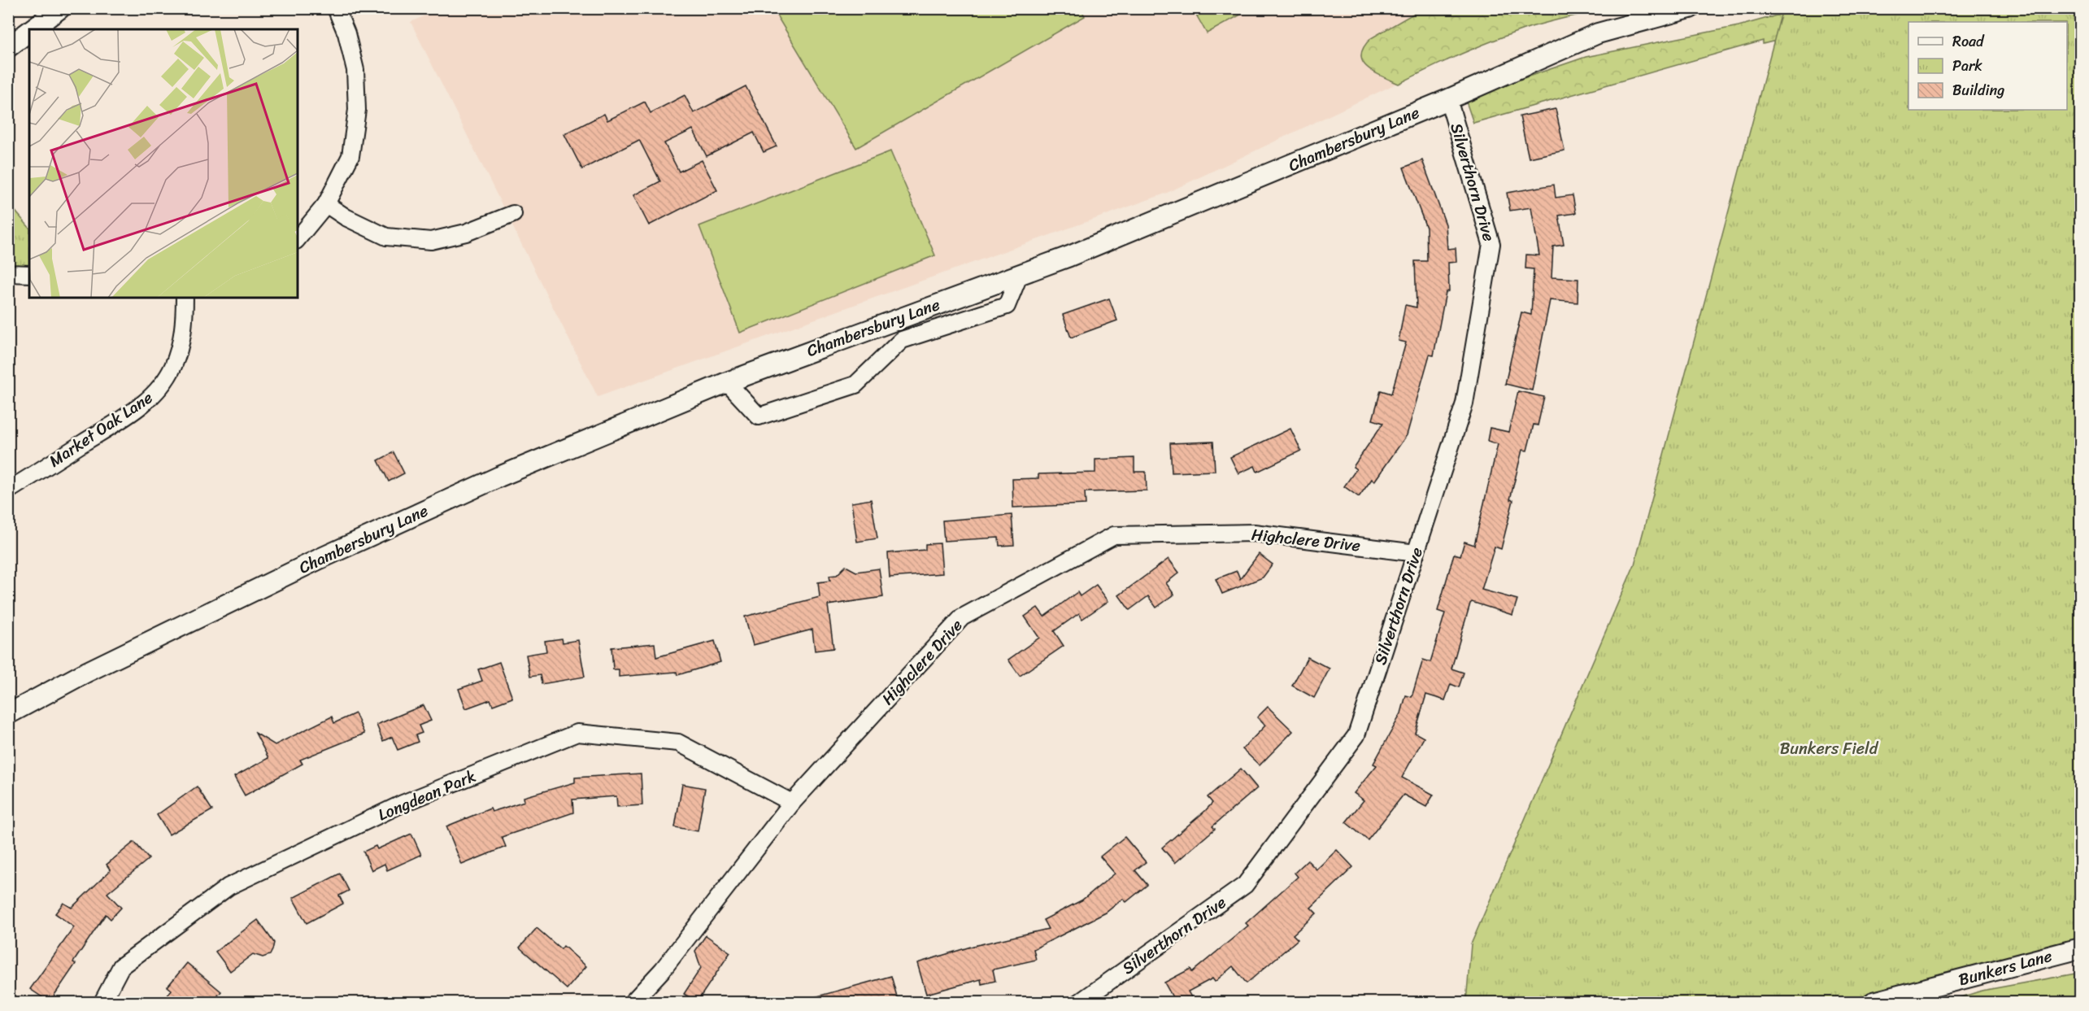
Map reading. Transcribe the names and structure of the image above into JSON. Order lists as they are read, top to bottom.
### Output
{
  "streets": {
    "street": [
      "Chambersbury Lane",
      "Silverthorn Drive",
      "Market Oak Lane",
      "Highclere Drive",
      "Longdean Park",
      "Bunkers Lane"
    ]
  },
  "crossings": [
    ["Chambersbury Lane", "Silverthorn Drive"],
    ["Silverthorn Drive", "Highclere Drive"],
    ["Highclere Drive", "Longdean Park"]
  ],
  "parks": ["Bunkers Field"],
  "legend": ["Road", "Park", "Building"]
}
